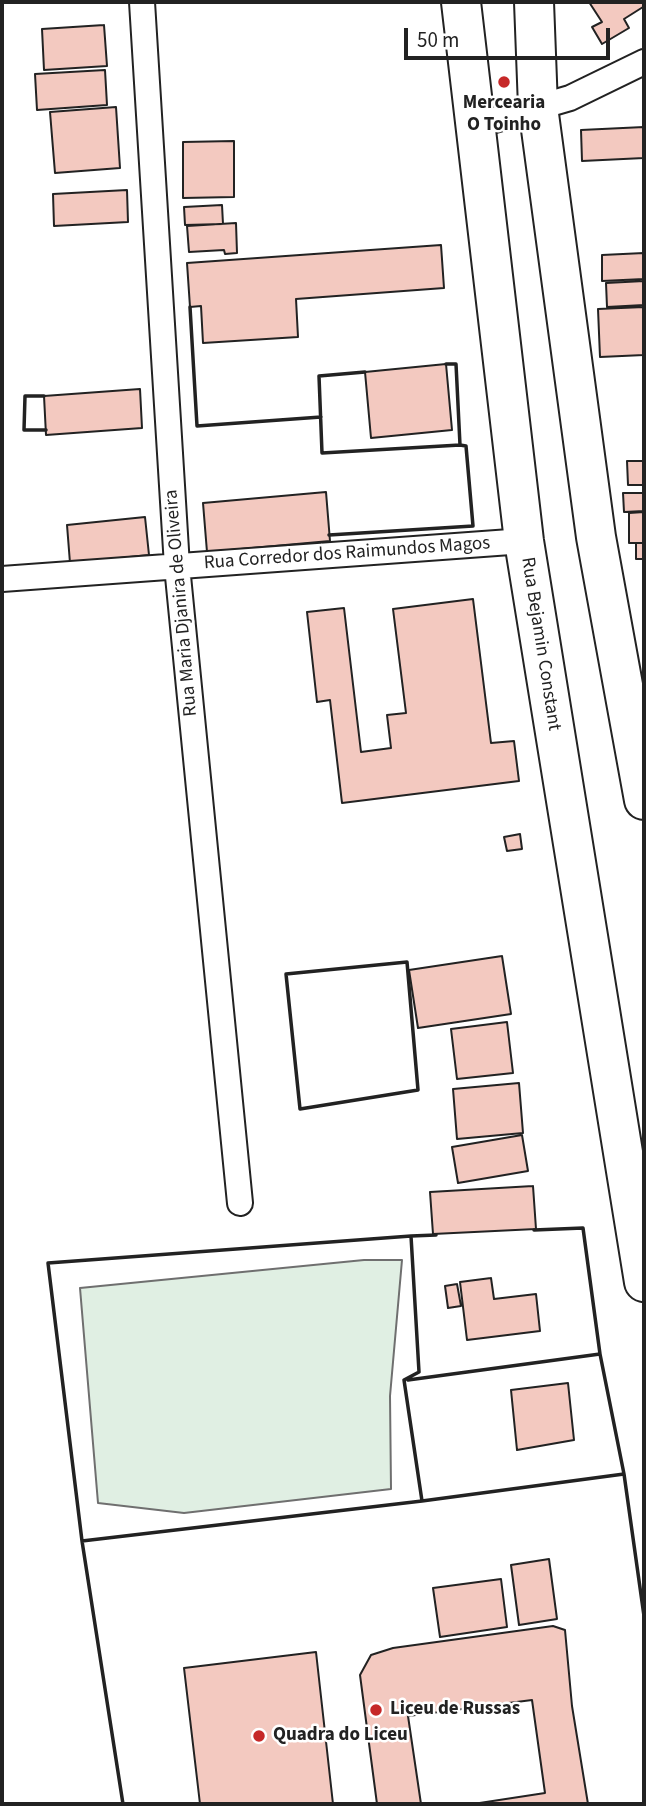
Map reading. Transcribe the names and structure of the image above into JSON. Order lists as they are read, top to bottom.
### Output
{
  "streets": {
    "main road": ["Rua Bejamin Constant"],
    "street": ["Rua Corredor dos Raimundos Magos", "Rua Maria Djanira de Oliveira"]
  },
  "crossings": [
    ["Rua Corredor dos Raimundos Magos", "Rua Maria Djanira de Oliveira"],
    ["Rua Corredor dos Raimundos Magos", "Rua Bejamin Constant"]
  ],
  "places": ["Mercearia O Toinho", "Liceu de Russas", "Quadra do Liceu"],
  "scale_bar": "50 m"
}
